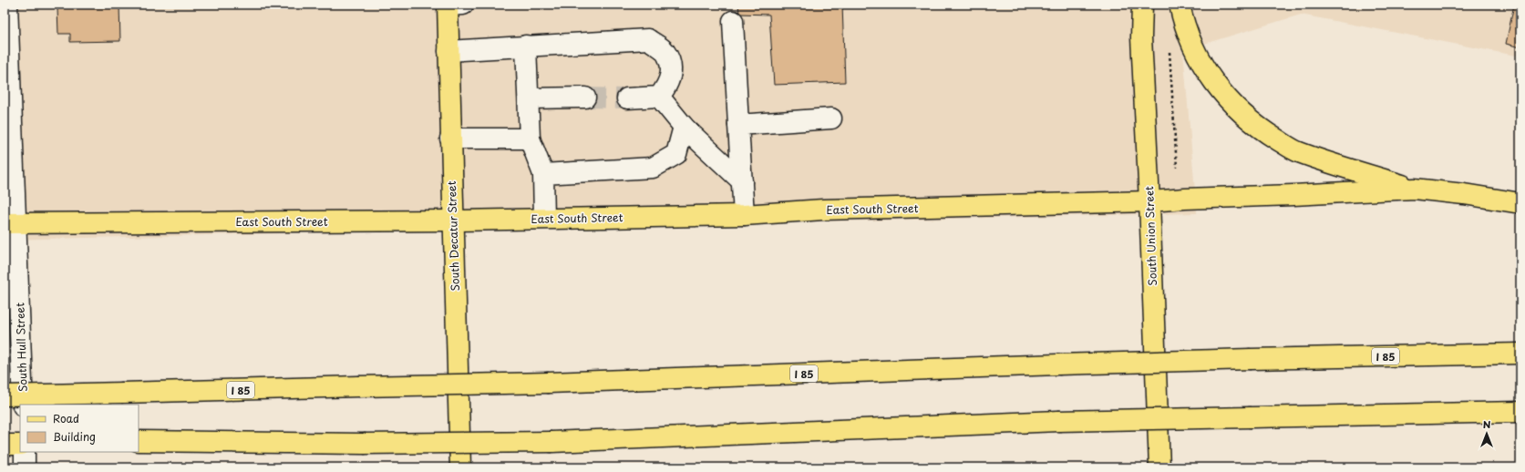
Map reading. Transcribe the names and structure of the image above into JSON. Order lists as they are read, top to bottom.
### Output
{
  "streets": {
    "main road": [
      "East South Street",
      "South Decatur Street",
      "South Union Street",
      "I 85"
    ],
    "street": ["South Hull Street"]
  },
  "crossings": [
    ["East South Street", "South Decatur Street"],
    ["East South Street", "South Union Street"],
    ["East South Street", "South Hull Street"]
  ],
  "legend": ["Road", "Building"],
  "north": "top"
}
